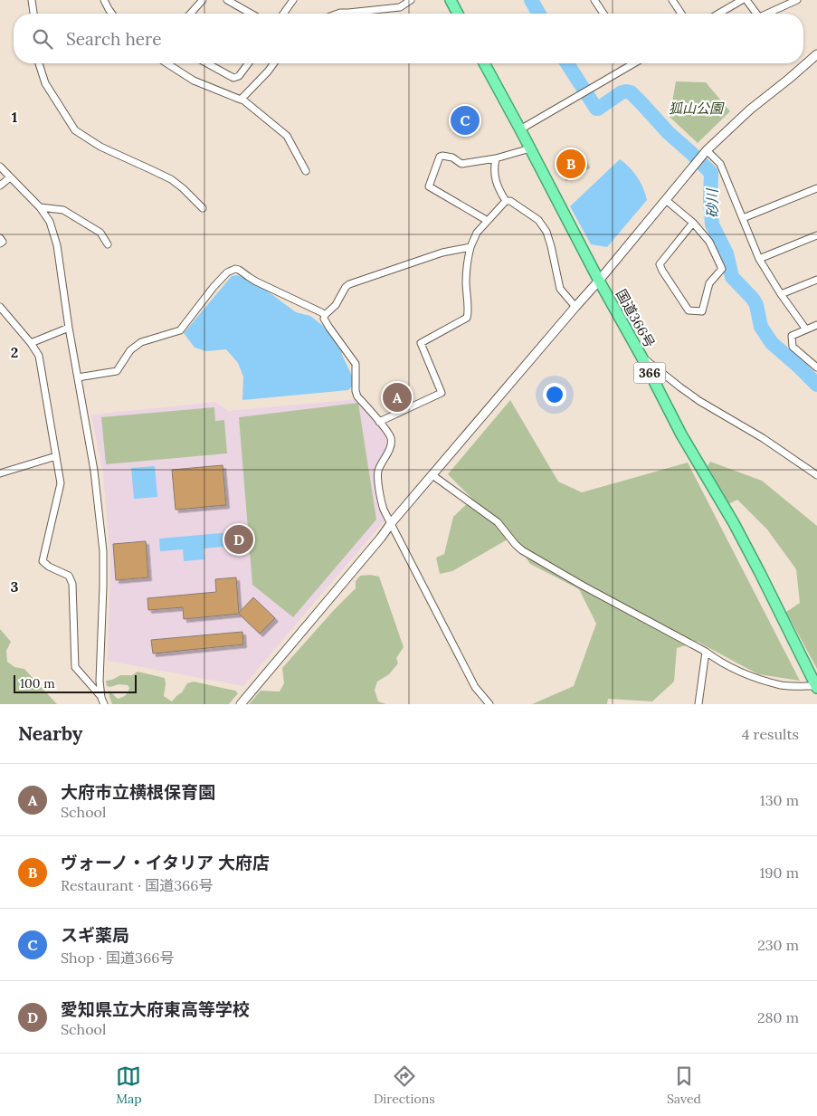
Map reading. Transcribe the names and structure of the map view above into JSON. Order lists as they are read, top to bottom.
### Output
{
  "streets": {
    "highway": ["国道366号", "366"]
  },
  "water": ["砂川"],
  "parks": ["狐山公園"],
  "scale_bar": "100 m",
  "page": {
    "search": "Search here",
    "pins": [
      "C",
      "B",
      "A",
      "D"
    ],
    "scale": "100 m",
    "heading": ["Nearby", "4 results"],
    "list": [
      {
        "mark": "A",
        "name": "大府市立横根保育園",
        "note": "School",
        "value": "130 m"
      },
      {
        "mark": "B",
        "name": "ヴォーノ・イタリア 大府店",
        "note": "Restaurant · 国道366号",
        "value": "190 m"
      },
      {
        "mark": "C",
        "name": "スギ薬局",
        "note": "Shop · 国道366号",
        "value": "230 m"
      },
      {
        "mark": "D",
        "name": "愛知県立大府東高等学校",
        "note": "School",
        "value": "280 m"
      }
    ],
    "nav": ["Map", "Directions", "Saved"]
  },
  "grid": {
    "rows": ["1", "2", "3"]
  }
}
